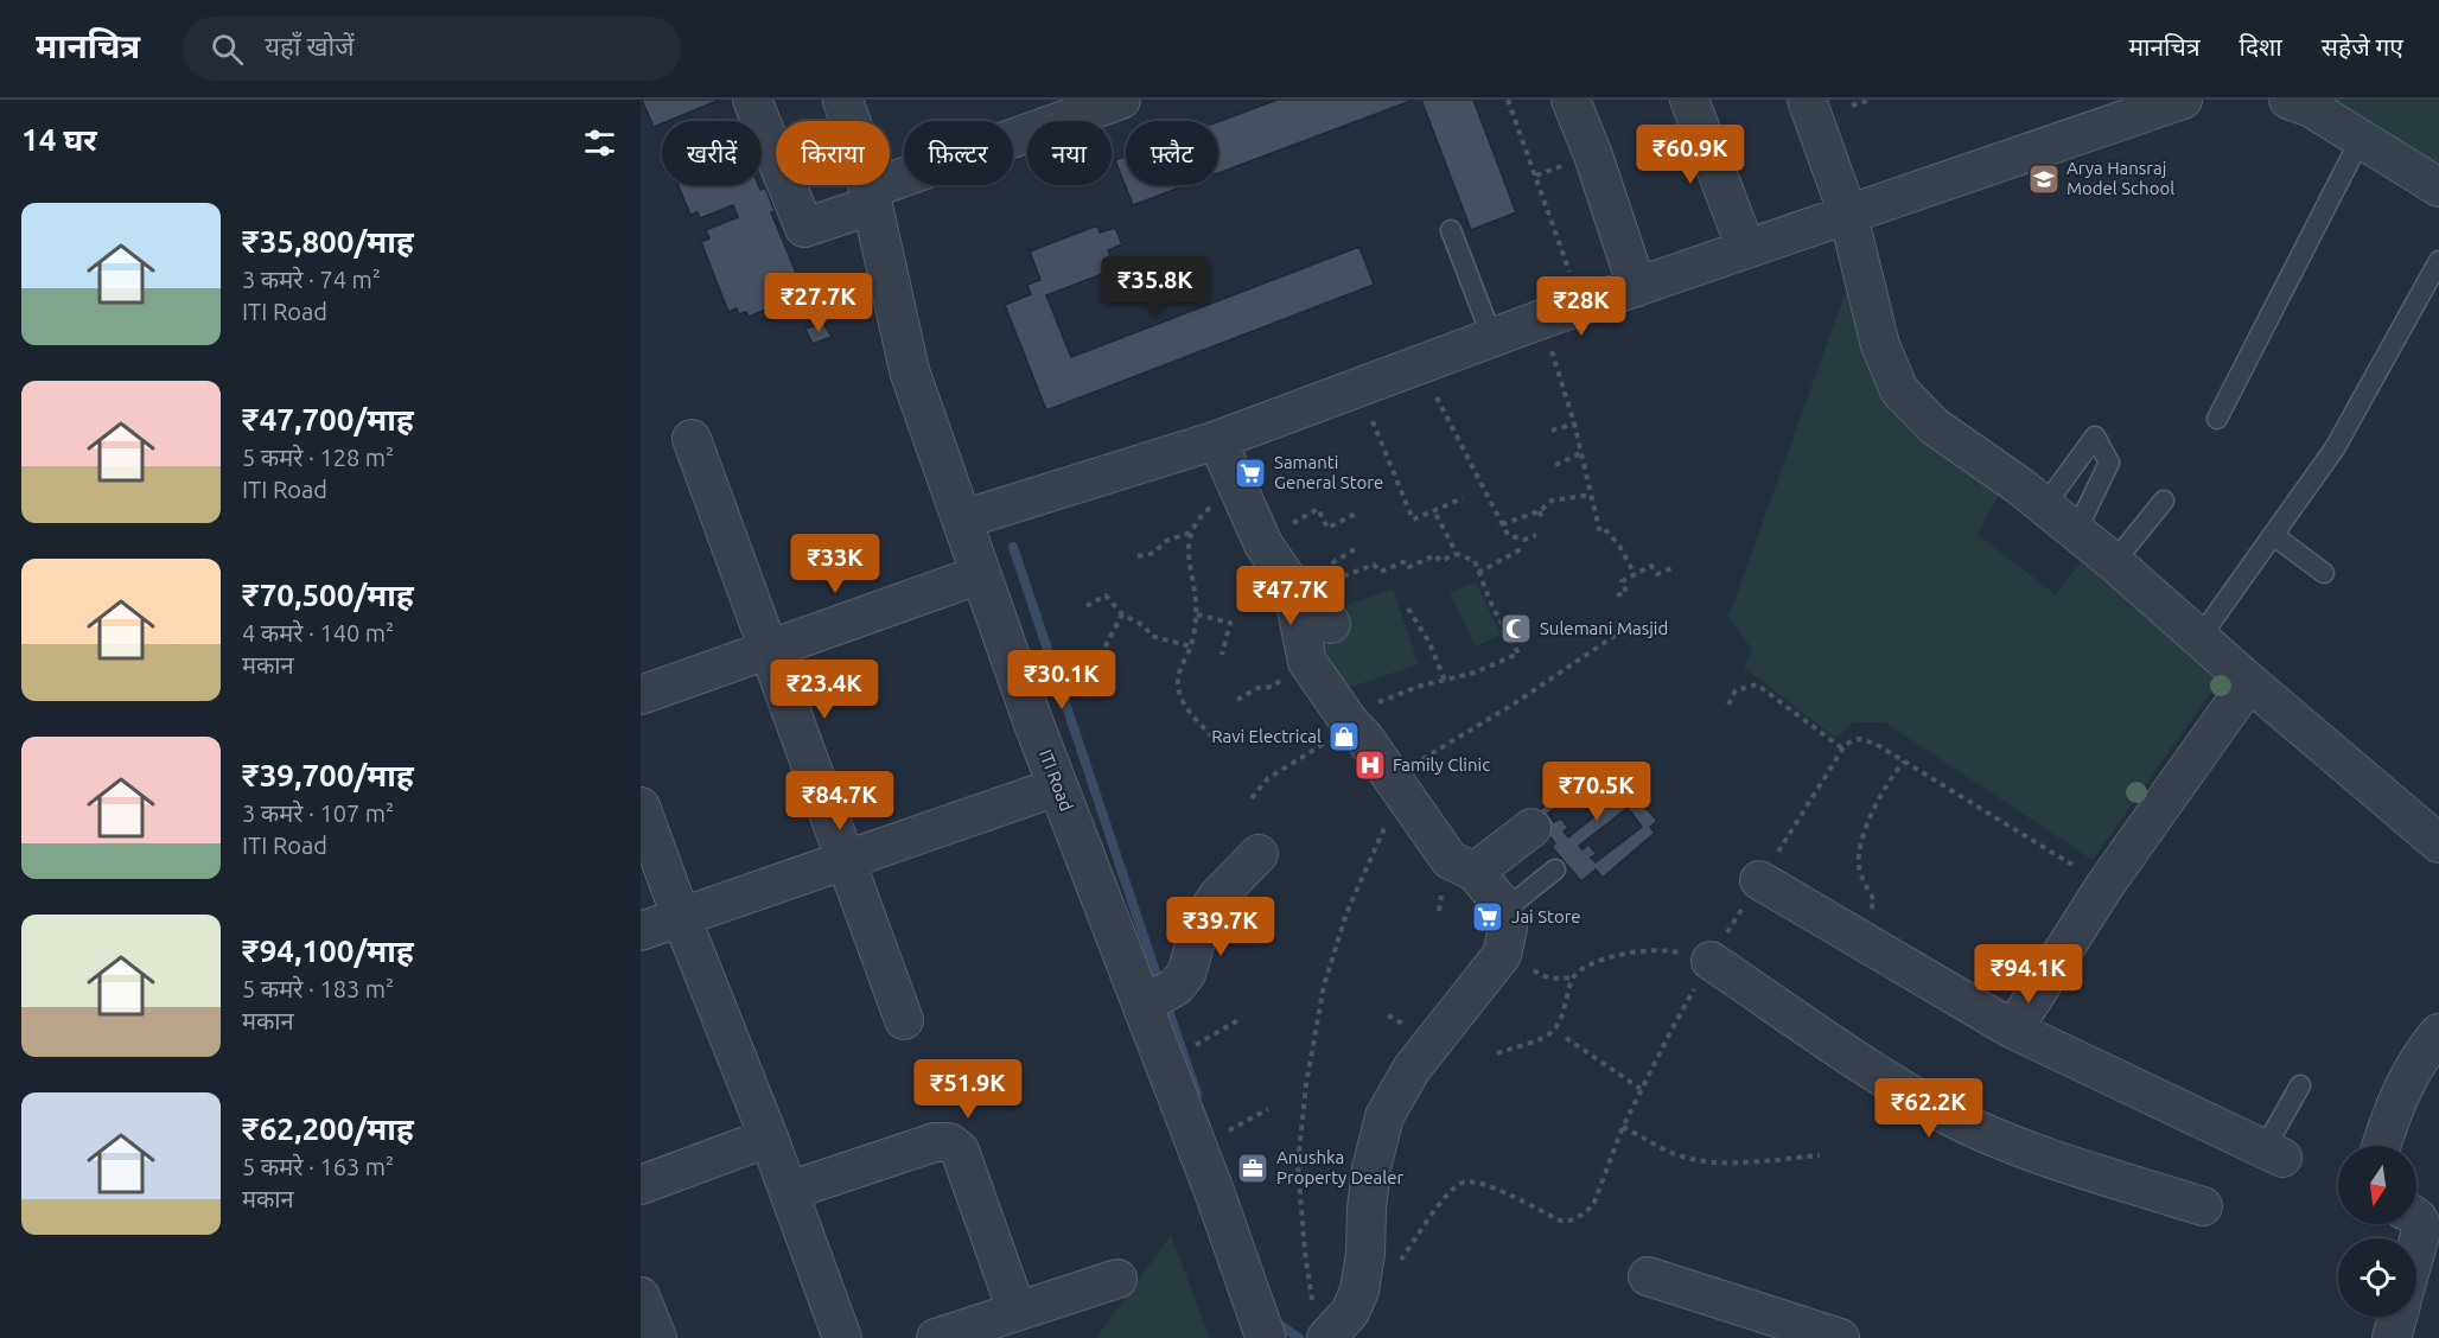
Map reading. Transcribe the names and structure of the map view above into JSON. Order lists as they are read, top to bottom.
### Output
{
  "streets": {
    "street": ["ITI Road"]
  },
  "places": {
    "school or university": ["Arya Hansraj Model School"],
    "supermarket": ["Samanti General Store", "Jai Store"],
    "mosque": ["Sulemani Masjid"],
    "shop": ["Ravi Electrical"],
    "hospital": ["Family Clinic"],
    "office": ["Anushka Property Dealer"]
  },
  "north": "bottom",
  "page": {
    "header": "मानचित्र",
    "search": "यहाँ खोजें",
    "nav": ["मानचित्र", "दिशा", "सहेजे गए"],
    "heading": "14 घर",
    "chip": [
      "खरीदें",
      "किराया",
      "फ़िल्टर",
      "नया",
      "फ़्लैट"
    ],
    "price": [
      "₹60.9K",
      "₹35.8K",
      "₹27.7K",
      "₹28K",
      "₹33K",
      "₹47.7K",
      "₹30.1K",
      "₹23.4K",
      "₹70.5K",
      "₹84.7K",
      "₹39.7K",
      "₹94.1K",
      "₹51.9K",
      "₹62.2K"
    ],
    "list": [
      {
        "name": "₹35,800/माह",
        "note": "3 कमरे · 74 m² · ITI Road"
      },
      {
        "name": "₹47,700/माह",
        "note": "5 कमरे · 128 m² · ITI Road"
      },
      {
        "name": "₹70,500/माह",
        "note": "4 कमरे · 140 m² · मकान"
      },
      {
        "name": "₹39,700/माह",
        "note": "3 कमरे · 107 m² · ITI Road"
      },
      {
        "name": "₹94,100/माह",
        "note": "5 कमरे · 183 m² · मकान"
      },
      {
        "name": "₹62,200/माह",
        "note": "5 कमरे · 163 m² · मकान"
      }
    ]
  }
}
